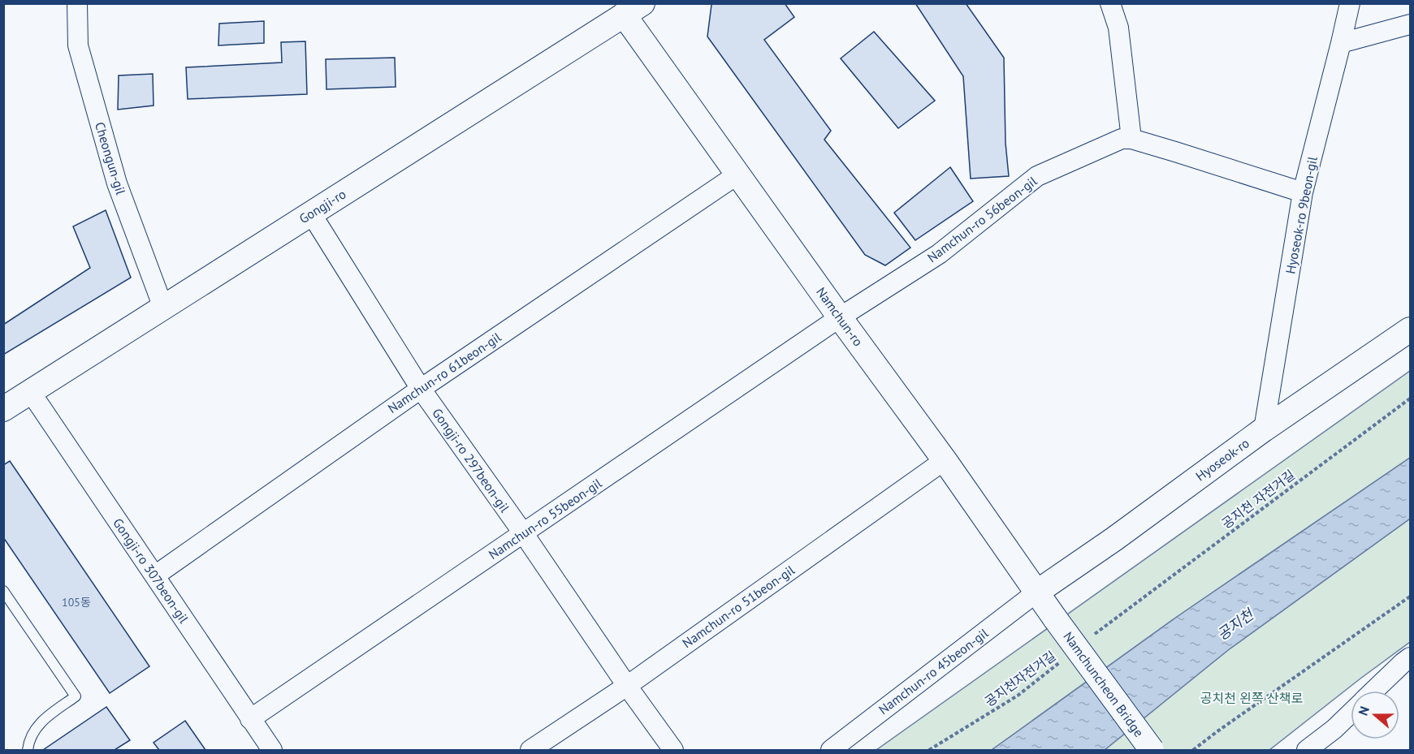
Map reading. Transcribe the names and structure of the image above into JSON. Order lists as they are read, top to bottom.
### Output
{
  "streets": {
    "street": [
      "Cheongun-gil",
      "Gongji-ro",
      "Hyoseok-ro 9beon-gil",
      "Namchun-ro 56beon-gil",
      "Namchun-ro",
      "Namchun-ro 61beon-gil",
      "Hyoseok-ro",
      "Gongji-ro 297beon-gil",
      "Namchun-ro 55beon-gil",
      "Gongji-ro 307beon-gil",
      "Namchun-ro 51beon-gil",
      "Namchun-ro 45beon-gil",
      "Namchuncheon Bridge"
    ],
    "path": ["공지천 자전거길", "공지천자전거길"]
  },
  "crossings": [
    ["Cheongun-gil", "Gongji-ro"],
    ["Gongji-ro", "Namchun-ro"],
    ["Gongji-ro", "Gongji-ro 297beon-gil"],
    ["Gongji-ro", "Gongji-ro 307beon-gil"],
    ["Hyoseok-ro 9beon-gil", "Hyoseok-ro"],
    ["Namchun-ro 56beon-gil", "Namchun-ro"],
    ["Namchun-ro 56beon-gil", "Namchun-ro 55beon-gil"],
    ["Namchun-ro", "Namchun-ro 61beon-gil"],
    ["Namchun-ro", "Hyoseok-ro"],
    ["Namchun-ro", "Namchun-ro 55beon-gil"],
    ["Namchun-ro", "Namchun-ro 51beon-gil"],
    ["Namchun-ro", "Namchun-ro 45beon-gil"],
    ["Namchun-ro", "Namchuncheon Bridge"],
    ["Namchun-ro 61beon-gil", "Gongji-ro 297beon-gil"],
    ["Namchun-ro 61beon-gil", "Gongji-ro 307beon-gil"],
    ["Hyoseok-ro", "Namchun-ro 45beon-gil"],
    ["Gongji-ro 297beon-gil", "Namchun-ro 55beon-gil"],
    ["Gongji-ro 297beon-gil", "Namchun-ro 51beon-gil"],
    ["Namchun-ro 55beon-gil", "Gongji-ro 307beon-gil"]
  ],
  "water": ["공지천"],
  "parks": ["공치천 왼쪽 산책로"],
  "house_numbers": ["105동"],
  "north": "left"
}
